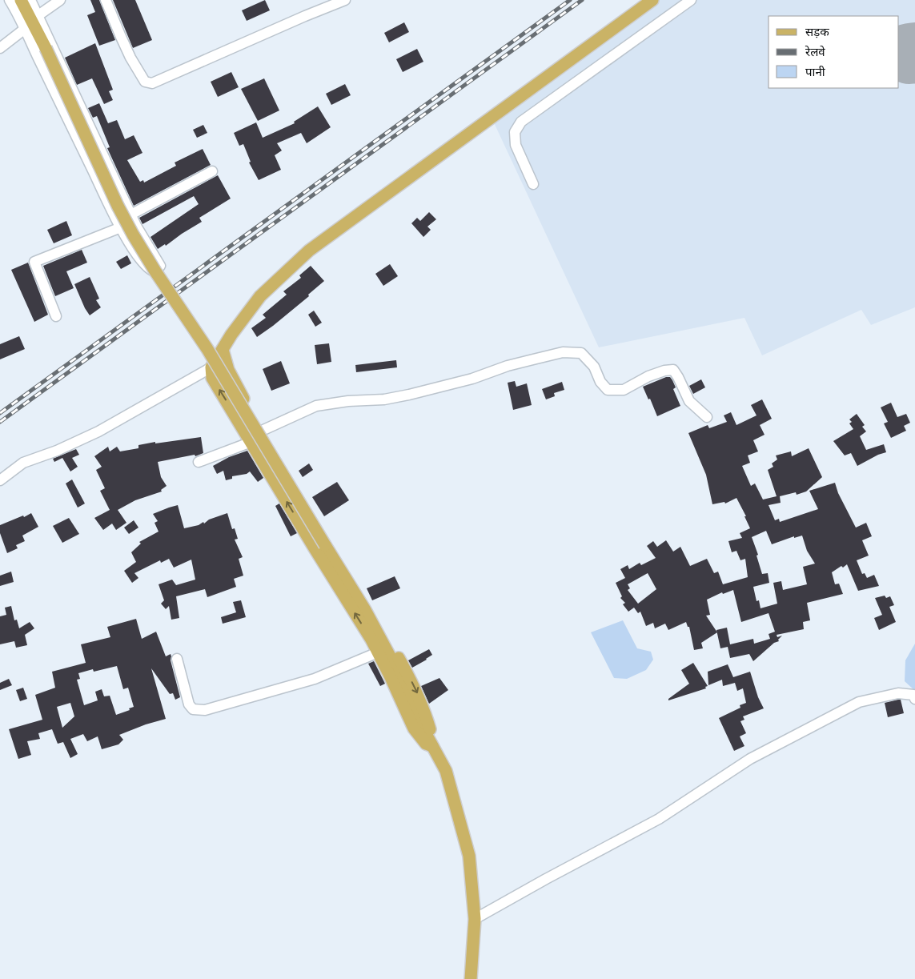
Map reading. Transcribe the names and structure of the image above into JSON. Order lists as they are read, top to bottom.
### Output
{
  "legend": ["सड़क", "रेलवे", "पानी"]
}
